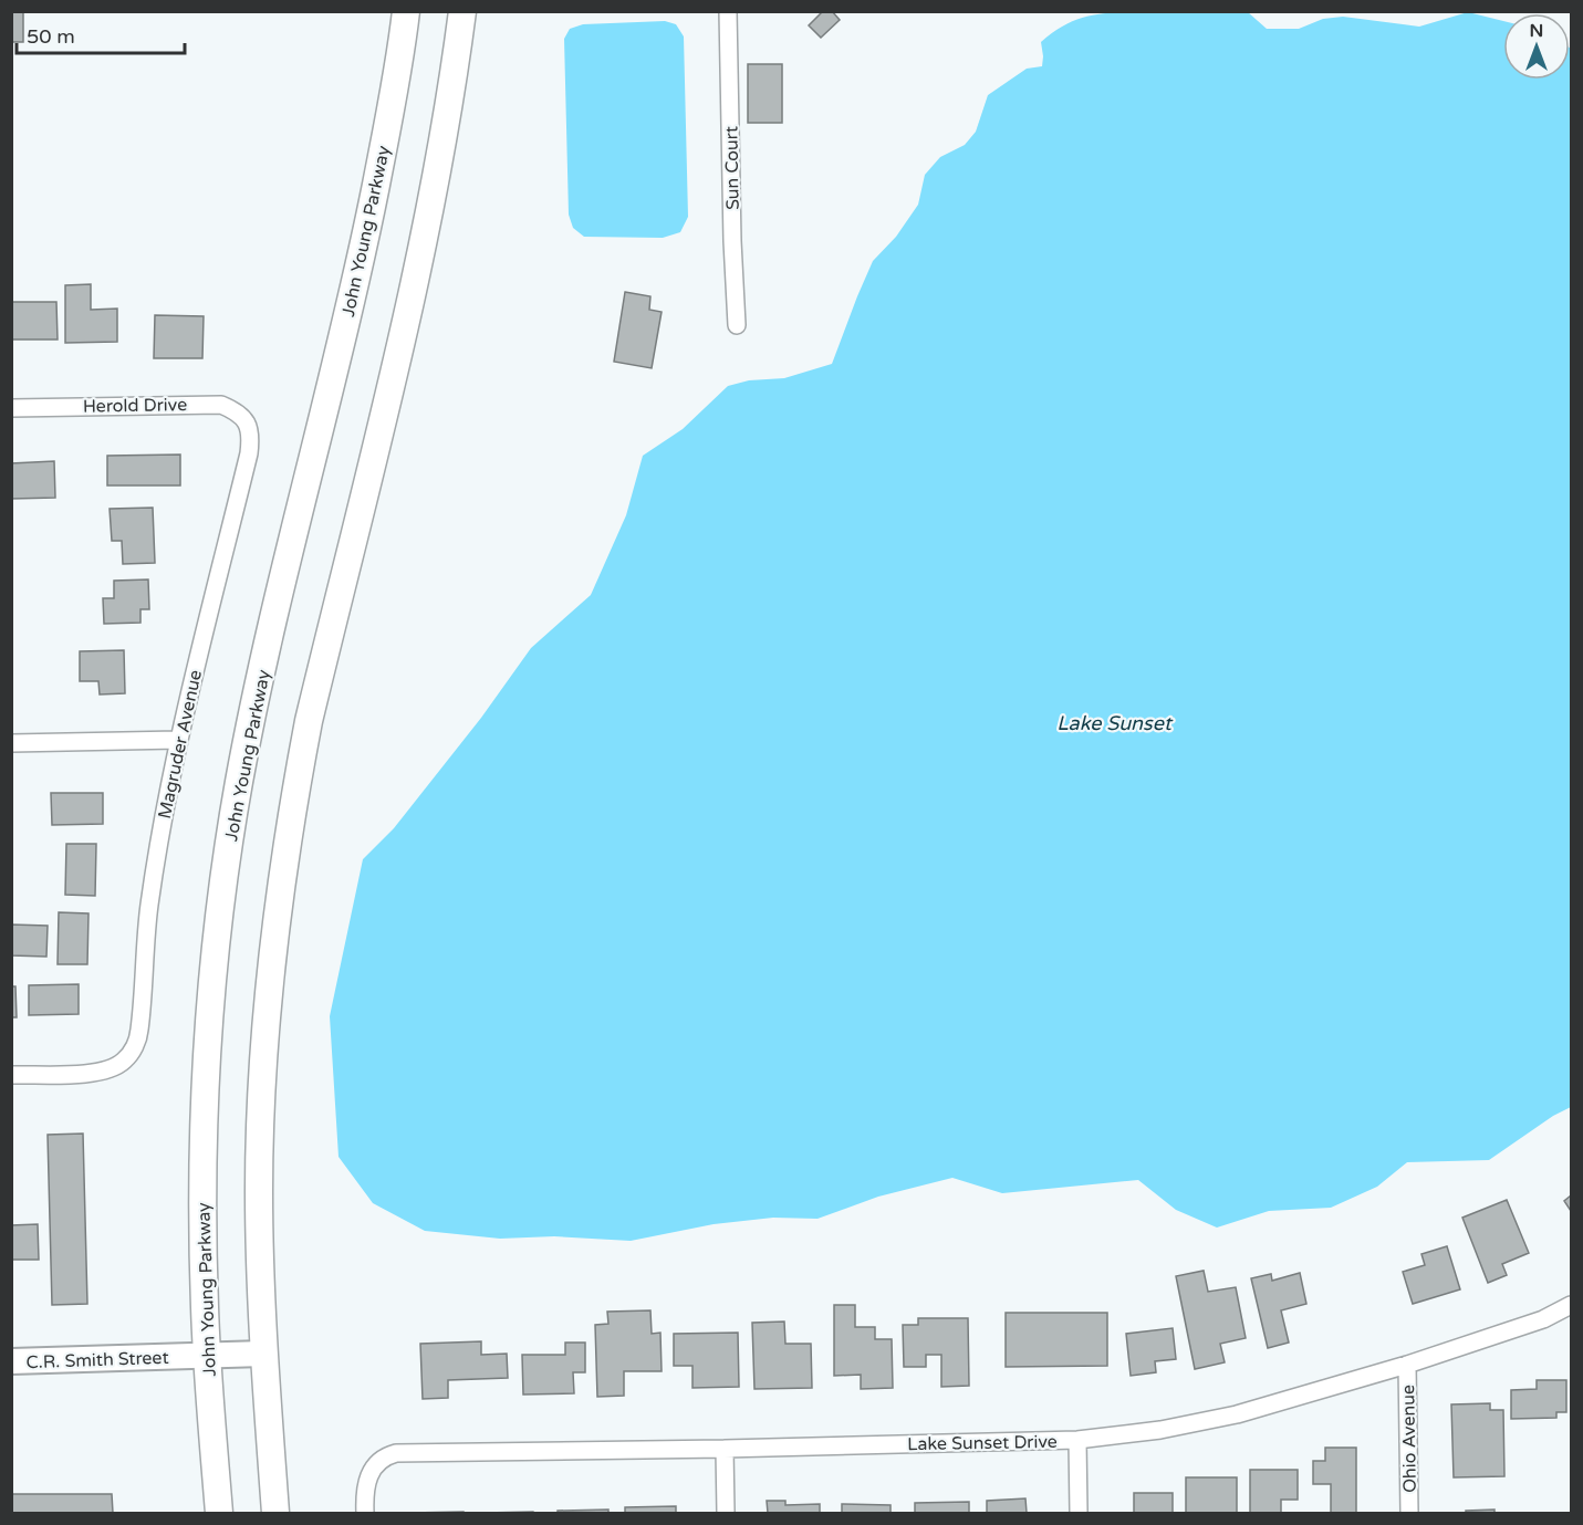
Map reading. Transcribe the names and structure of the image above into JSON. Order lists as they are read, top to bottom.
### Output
{
  "streets": {
    "main road": ["John Young Parkway"],
    "street": [
      "Sun Court",
      "Herold Drive",
      "Magruder Avenue",
      "C.R. Smith Street",
      "Ohio Avenue",
      "Lake Sunset Drive"
    ]
  },
  "crossings": [
    ["John Young Parkway", "C.R. Smith Street"],
    ["Herold Drive", "Magruder Avenue"],
    ["Ohio Avenue", "Lake Sunset Drive"]
  ],
  "water": ["Lake Sunset"],
  "scale_bar": "50 m",
  "north": "top"
}
